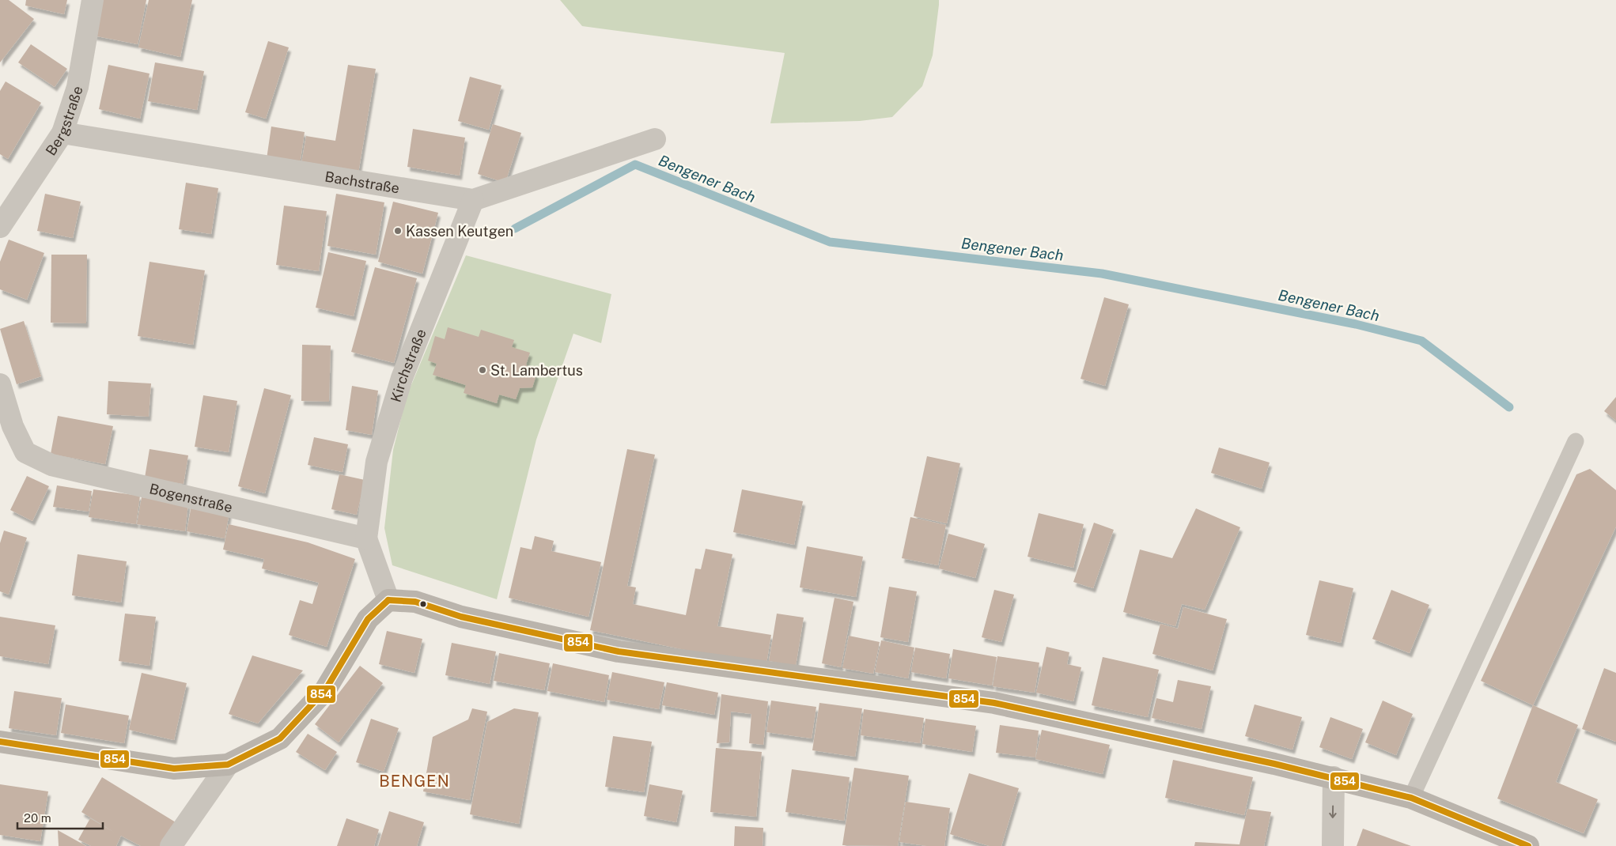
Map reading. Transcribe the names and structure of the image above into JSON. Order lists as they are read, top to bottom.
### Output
{
  "streets": {
    "street": [
      "Bergstraße",
      "Bachstraße",
      "Kirchstraße",
      "Bogenstraße"
    ]
  },
  "crossings": [
    ["Bergstraße", "Bachstraße"],
    ["Bachstraße", "Kirchstraße"],
    ["Kirchstraße", "Bogenstraße"]
  ],
  "districts": ["BENGEN"],
  "water": ["Bengener Bach"],
  "places": ["Kassen Keutgen", "St. Lambertus"],
  "lines": ["transit line 854"],
  "scale_bar": "20 m"
}
